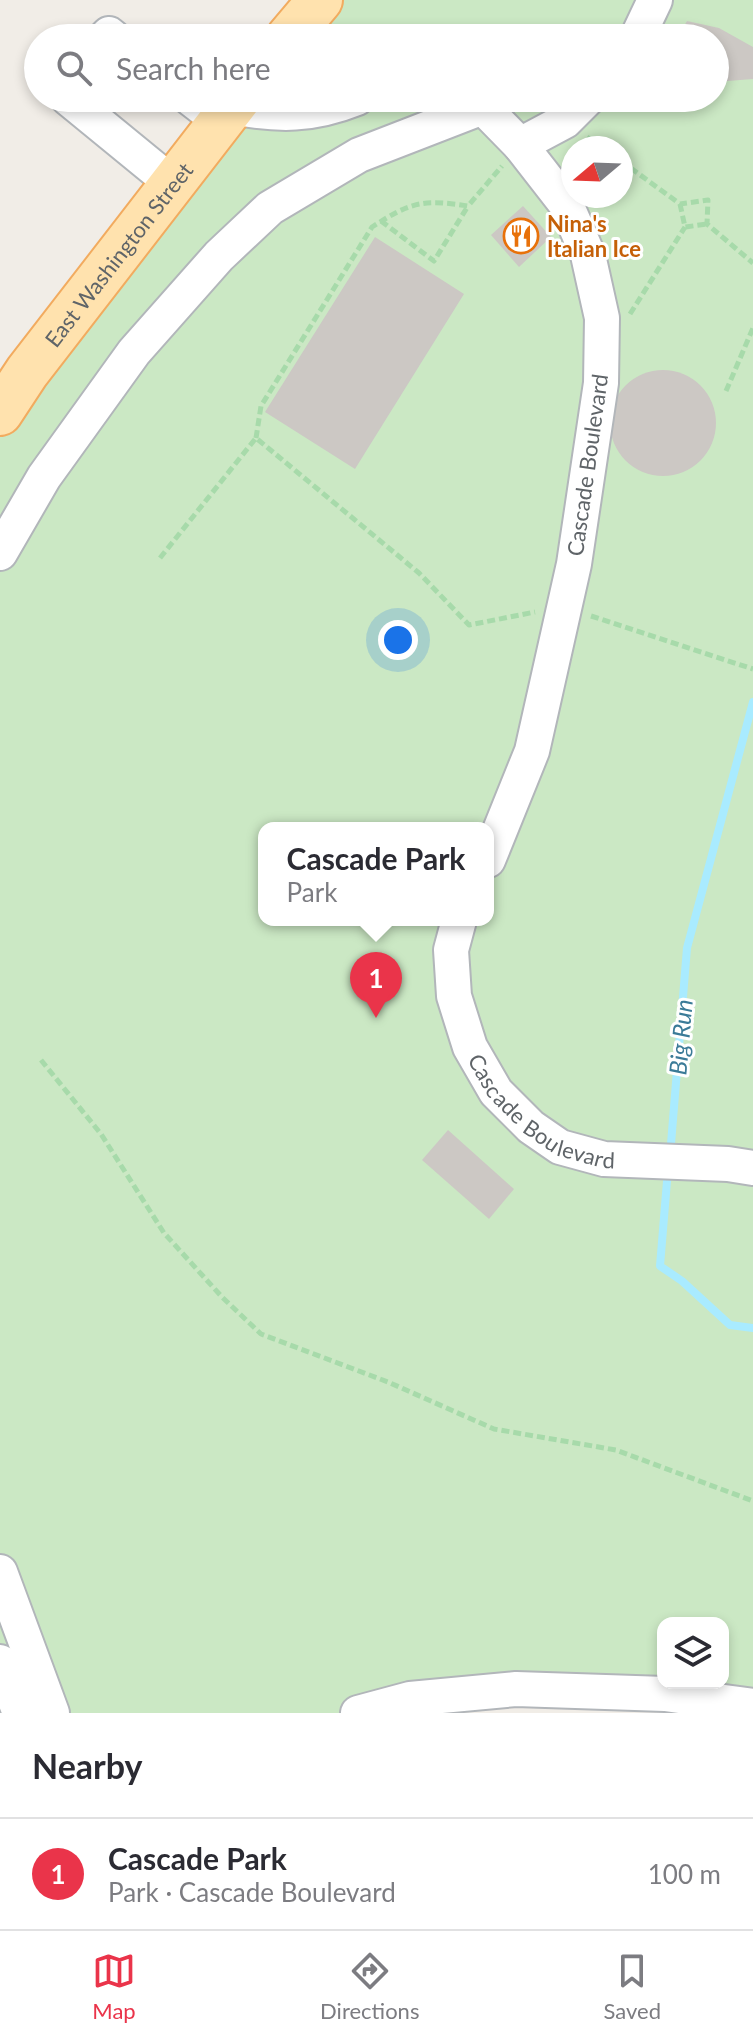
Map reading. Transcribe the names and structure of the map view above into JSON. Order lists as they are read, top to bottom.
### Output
{
  "streets": {
    "main road": ["East Washington Street"],
    "street": ["Cascade Boulevard"]
  },
  "water": ["Big Run"],
  "places": {
    "restaurant": ["Nina's Italian Ice"]
  },
  "north": "left",
  "page": {
    "search": "Search here",
    "popup": ["Cascade Park", "Park"],
    "pins": "1",
    "heading": "Nearby",
    "list": [
      {
        "mark": "1",
        "name": "Cascade Park",
        "note": "Park · Cascade Boulevard",
        "value": "100 m"
      }
    ],
    "nav": ["Map", "Directions", "Saved"]
  }
}
